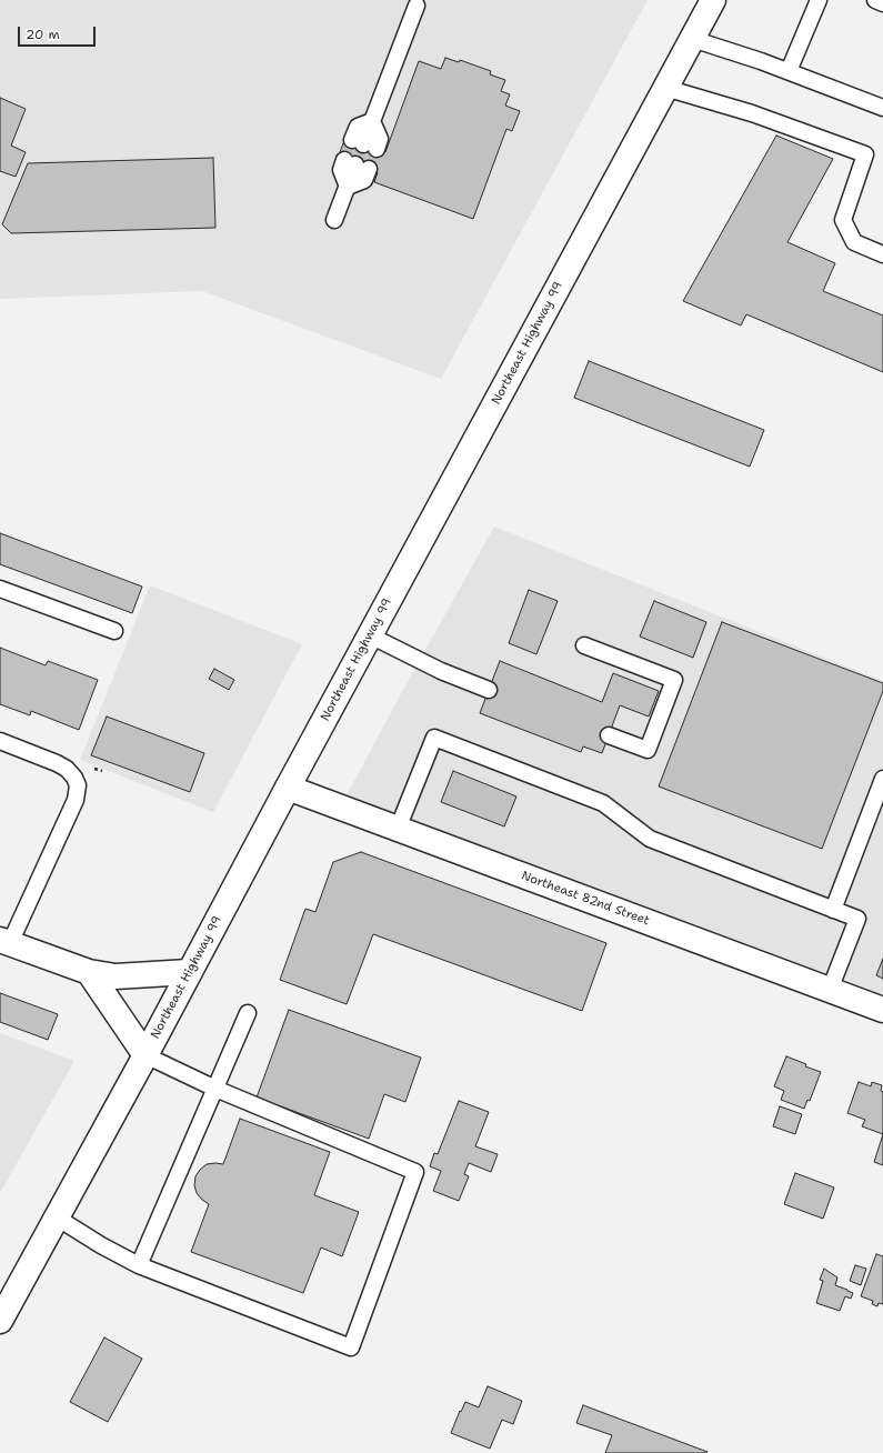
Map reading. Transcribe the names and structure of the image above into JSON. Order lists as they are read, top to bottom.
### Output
{
  "streets": {
    "main road": ["Northeast Highway 99", "Northeast 82nd Street"]
  },
  "crossings": [
    ["Northeast Highway 99", "Northeast 82nd Street"]
  ],
  "scale_bar": "20 m"
}
